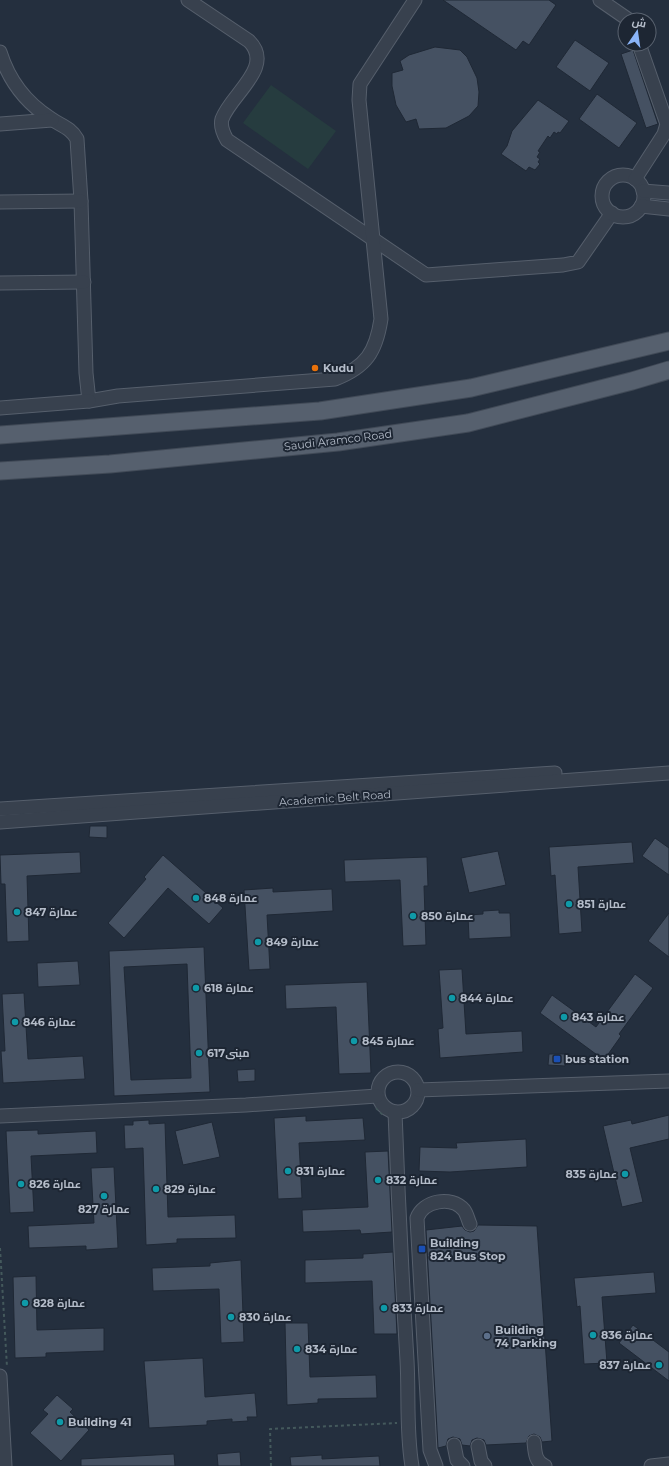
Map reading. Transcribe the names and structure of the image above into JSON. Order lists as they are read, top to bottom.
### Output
{
  "streets": {
    "main road": ["Saudi Aramco Road"],
    "street": ["Academic Belt Road"]
  },
  "places": {
    "other": [
      "Kudu",
      "عمارة 848",
      "عمارة 851",
      "عمارة 847",
      "عمارة 850",
      "عمارة 849",
      "عمارة 618",
      "عمارة 844",
      "عمارة 843",
      "عمارة 846",
      "عمارة 845",
      "مبنى617",
      "عمارة 831",
      "عمارة 835",
      "عمارة 832",
      "عمارة 826",
      "عمارة 829",
      "عمارة 827",
      "عمارة 828",
      "عمارة 833",
      "عمارة 830",
      "عمارة 836",
      "Building 74 Parking",
      "عمارة 834",
      "عمارة 837",
      "Building 41"
    ],
    "transit": ["bus station", "Building 824 Bus Stop"]
  },
  "north": "top"
}
